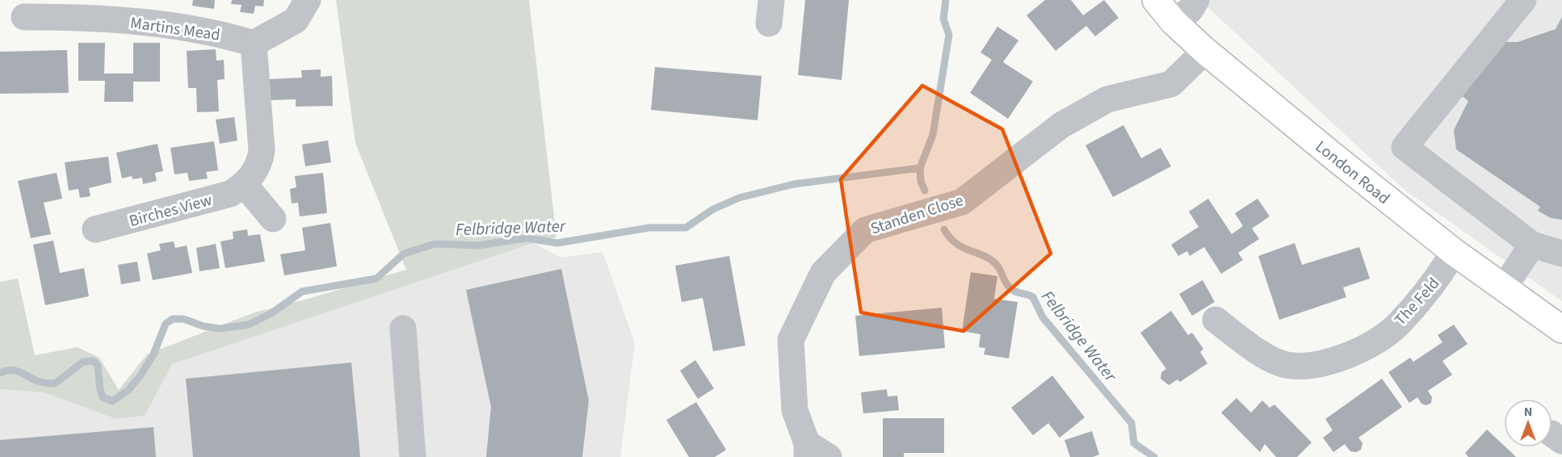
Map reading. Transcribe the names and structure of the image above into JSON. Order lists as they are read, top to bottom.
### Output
{
  "streets": {
    "highway": ["London Road"],
    "street": [
      "Martins Mead",
      "Birches View",
      "Standen Close",
      "The Feld"
    ]
  },
  "crossings": [
    ["Martins Mead", "Birches View"],
    ["London Road", "Standen Close"],
    ["London Road", "The Feld"]
  ],
  "water": ["Felbridge Water"],
  "north": "top"
}
